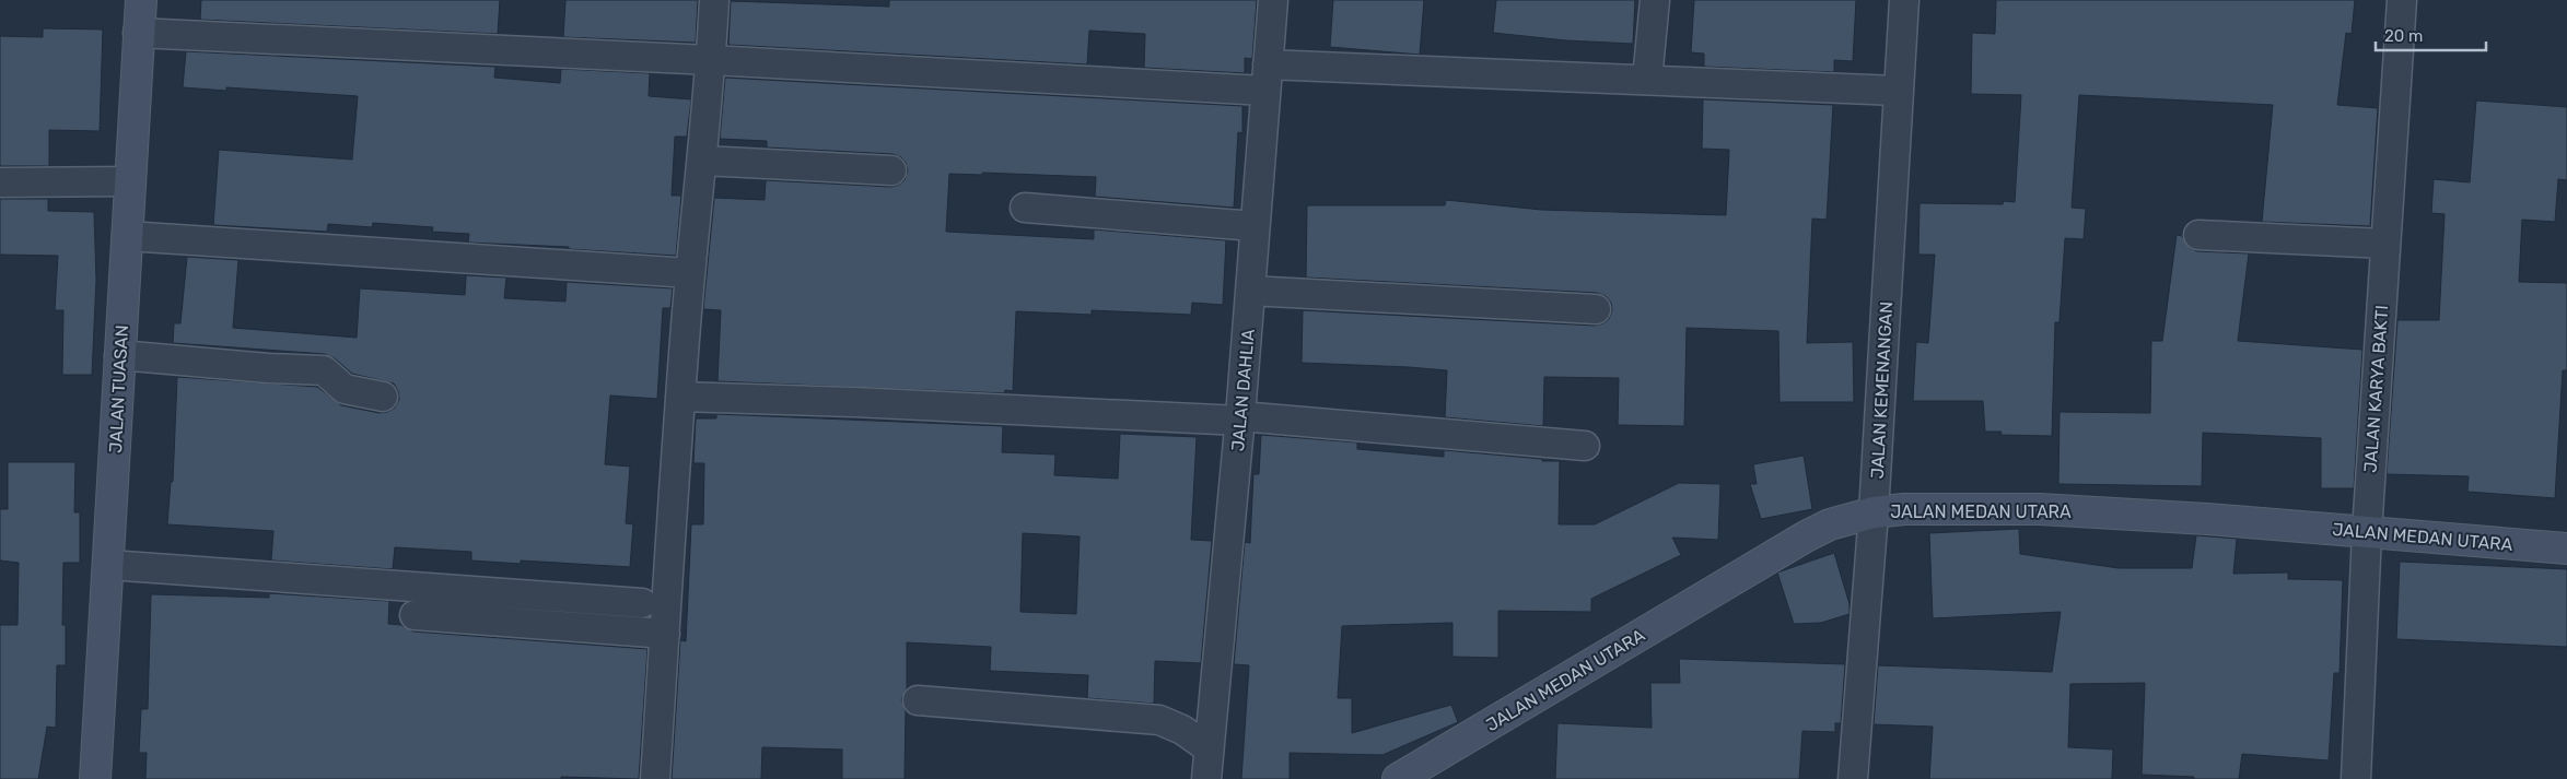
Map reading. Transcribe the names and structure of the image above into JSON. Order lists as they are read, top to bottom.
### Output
{
  "streets": {
    "street": [
      "JALAN TUASAN",
      "JALAN KARYA BAKTI",
      "JALAN DAHLIA",
      "JALAN KEMENANGAN",
      "JALAN MEDAN UTARA"
    ]
  },
  "crossings": [
    ["JALAN KARYA BAKTI", "JALAN MEDAN UTARA"],
    ["JALAN KEMENANGAN", "JALAN MEDAN UTARA"]
  ],
  "scale_bar": "20 m"
}
